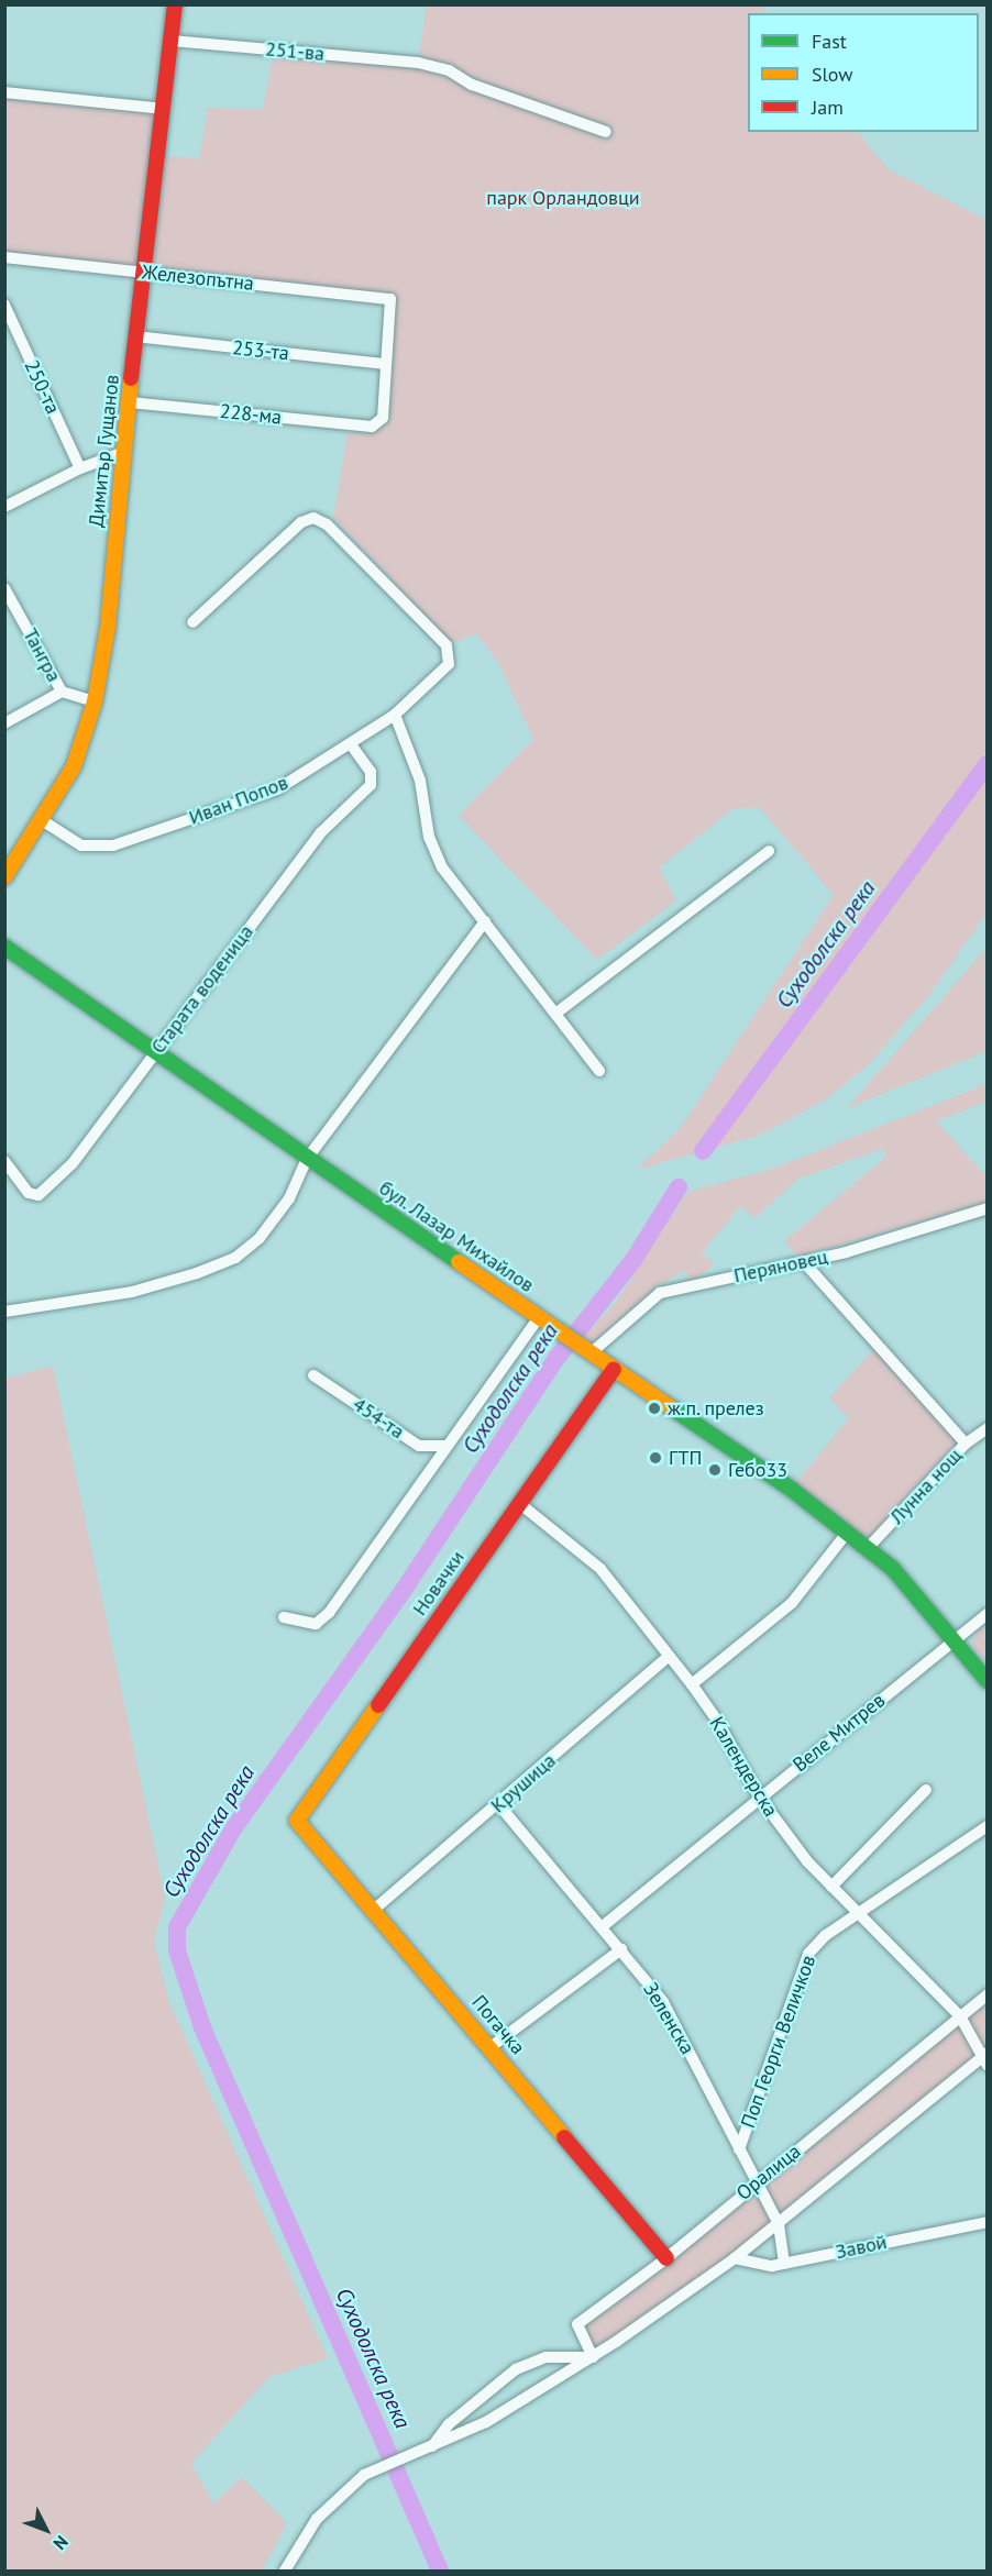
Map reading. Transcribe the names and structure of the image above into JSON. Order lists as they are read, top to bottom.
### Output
{
  "streets": {
    "street": [
      "251-ва",
      "Железопътна",
      "253-та",
      "250-та",
      "228-ма",
      "Димитър Гущанов",
      "Тангра",
      "Иван Попов",
      "Старата воденица",
      "бул. Лазар Михайлов",
      "Перяновец",
      "454-та",
      "Лунна нощ",
      "Новачки",
      "Веле Митрев",
      "Календерска",
      "Крушица",
      "Зеленска",
      "Погачка",
      "Поп Георги Величков",
      "Оралица",
      "Завой"
    ]
  },
  "crossings": [
    ["251-ва", "Димитър Гущанов"],
    ["Железопътна", "253-та"],
    ["Железопътна", "228-ма"],
    ["Железопътна", "Димитър Гущанов"],
    ["253-та", "228-ма"],
    ["253-та", "Димитър Гущанов"],
    ["228-ма", "Димитър Гущанов"],
    ["Димитър Гущанов", "Тангра"],
    ["Димитър Гущанов", "Иван Попов"],
    ["Иван Попов", "Старата воденица"],
    ["Старата воденица", "бул. Лазар Михайлов"],
    ["бул. Лазар Михайлов", "Перяновец"],
    ["бул. Лазар Михайлов", "Лунна нощ"],
    ["бул. Лазар Михайлов", "Новачки"],
    ["бул. Лазар Михайлов", "Веле Митрев"],
    ["Новачки", "Календерска"],
    ["Новачки", "Погачка"],
    ["Веле Митрев", "Календерска"],
    ["Веле Митрев", "Зеленска"],
    ["Календерска", "Крушица"],
    ["Календерска", "Поп Георги Величков"],
    ["Календерска", "Оралица"],
    ["Крушица", "Зеленска"],
    ["Крушица", "Погачка"],
    ["Зеленска", "Поп Георги Величков"],
    ["Зеленска", "Оралица"],
    ["Зеленска", "Завой"],
    ["Погачка", "Оралица"]
  ],
  "water": ["Суходолска река"],
  "parks": ["парк Орландовци"],
  "places": ["ж.п. прелез", "ГТП", "Гебо33"],
  "legend": ["Fast", "Slow", "Jam"],
  "north": "bottom right"
}
